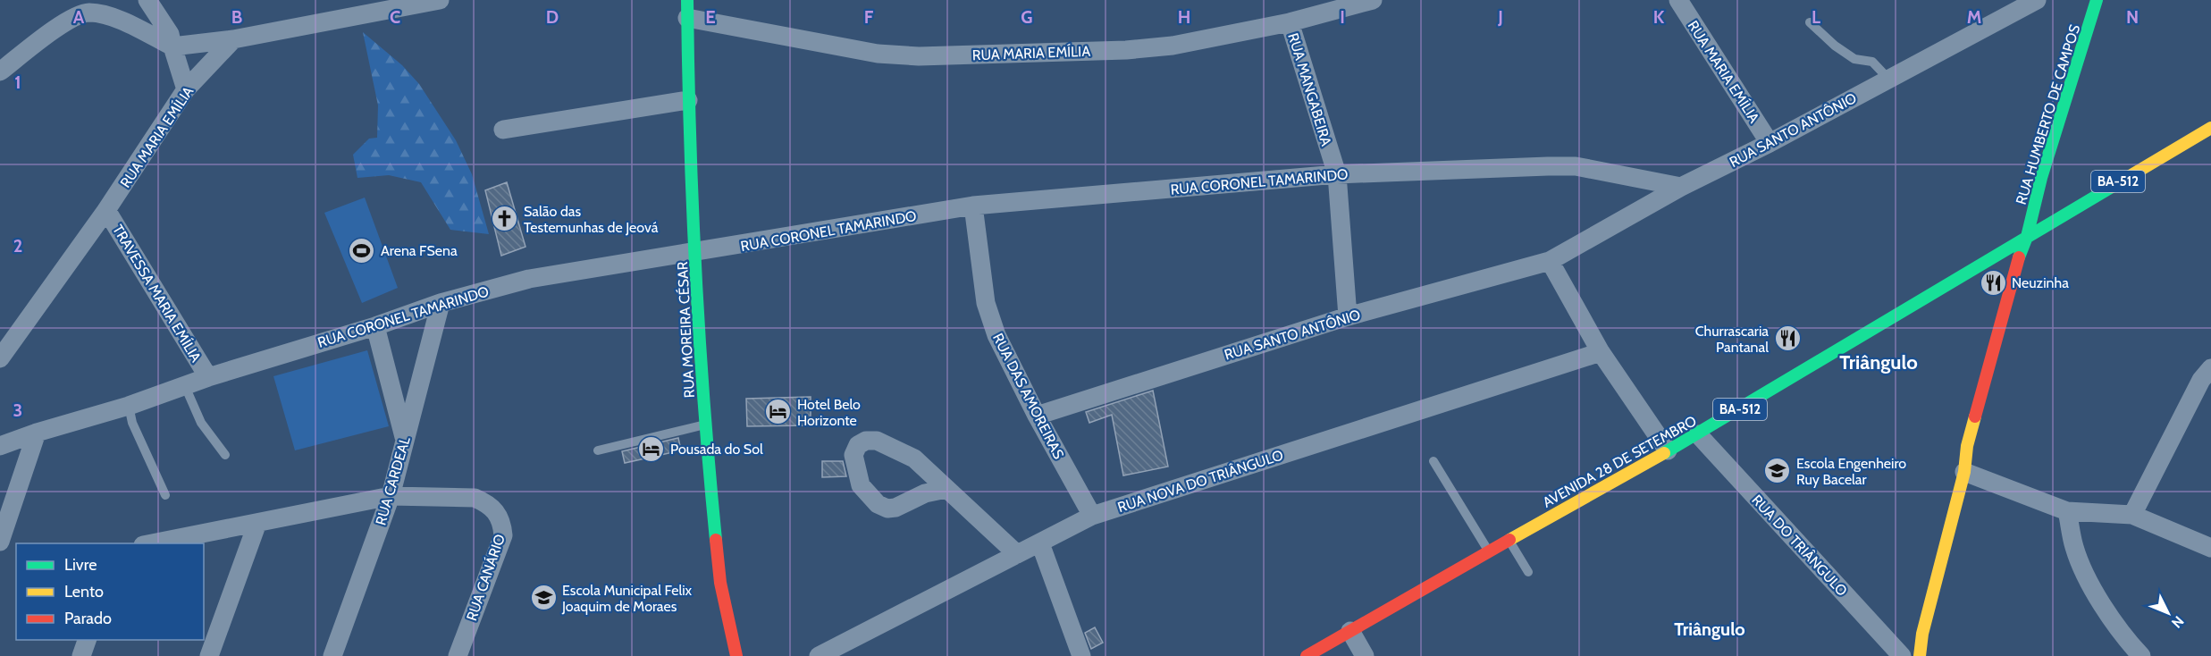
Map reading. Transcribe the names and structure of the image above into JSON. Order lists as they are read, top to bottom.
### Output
{
  "streets": {
    "street": [
      "RUA MARIA EMÍLIA",
      "RUA MANGABEIRA",
      "RUA HUMBERTO DE CAMPOS",
      "RUA SANTO ANTÔNIO",
      "RUA CORONEL TAMARINDO",
      "BA-512",
      "TRAVESSA MARIA EMÍLIA",
      "RUA MOREIRA CÉSAR",
      "RUA DAS AMOREIRAS",
      "AVENIDA 28 DE SETEMBRO",
      "RUA CARDEAL",
      "RUA NOVA DO TRIÂNGULO",
      "RUA DO TRIÂNGULO",
      "RUA CANÁRIO"
    ]
  },
  "crossings": [
    ["RUA MARIA EMÍLIA", "RUA MANGABEIRA"],
    ["RUA MARIA EMÍLIA", "RUA SANTO ANTÔNIO"],
    ["RUA MARIA EMÍLIA", "TRAVESSA MARIA EMÍLIA"],
    ["RUA MARIA EMÍLIA", "RUA MOREIRA CÉSAR"],
    ["RUA MANGABEIRA", "RUA SANTO ANTÔNIO"],
    ["RUA MANGABEIRA", "RUA CORONEL TAMARINDO"],
    ["RUA HUMBERTO DE CAMPOS", "BA-512"],
    ["RUA HUMBERTO DE CAMPOS", "AVENIDA 28 DE SETEMBRO"],
    ["RUA SANTO ANTÔNIO", "RUA CORONEL TAMARINDO"],
    ["RUA SANTO ANTÔNIO", "RUA DAS AMOREIRAS"],
    ["RUA CORONEL TAMARINDO", "TRAVESSA MARIA EMÍLIA"],
    ["RUA CORONEL TAMARINDO", "RUA MOREIRA CÉSAR"],
    ["RUA CORONEL TAMARINDO", "RUA DAS AMOREIRAS"],
    ["RUA CORONEL TAMARINDO", "RUA CARDEAL"],
    ["BA-512", "AVENIDA 28 DE SETEMBRO"],
    ["RUA DAS AMOREIRAS", "RUA NOVA DO TRIÂNGULO"],
    ["AVENIDA 28 DE SETEMBRO", "RUA DO TRIÂNGULO"],
    ["RUA CARDEAL", "RUA CANÁRIO"]
  ],
  "districts": ["Triângulo", "Triângulo"],
  "places": {
    "church": ["Salão das Testemunhas de Jeová"],
    "sports": ["Arena FSena"],
    "restaurant": ["Neuzinha", "Churrascaria Pantanal"],
    "hotel": ["Hotel Belo Horizonte", "Pousada do Sol"],
    "school or university": ["Escola Engenheiro Ruy Bacelar", "Escola Municipal Felix Joaquim de Moraes"]
  },
  "legend": ["Livre", "Lento", "Parado"],
  "north": "bottom right",
  "grid": {
    "columns": [
      "A",
      "B",
      "C",
      "D",
      "E",
      "F",
      "G",
      "H",
      "I",
      "J",
      "K",
      "L",
      "M",
      "N"
    ],
    "rows": ["1", "2", "3"]
  }
}
